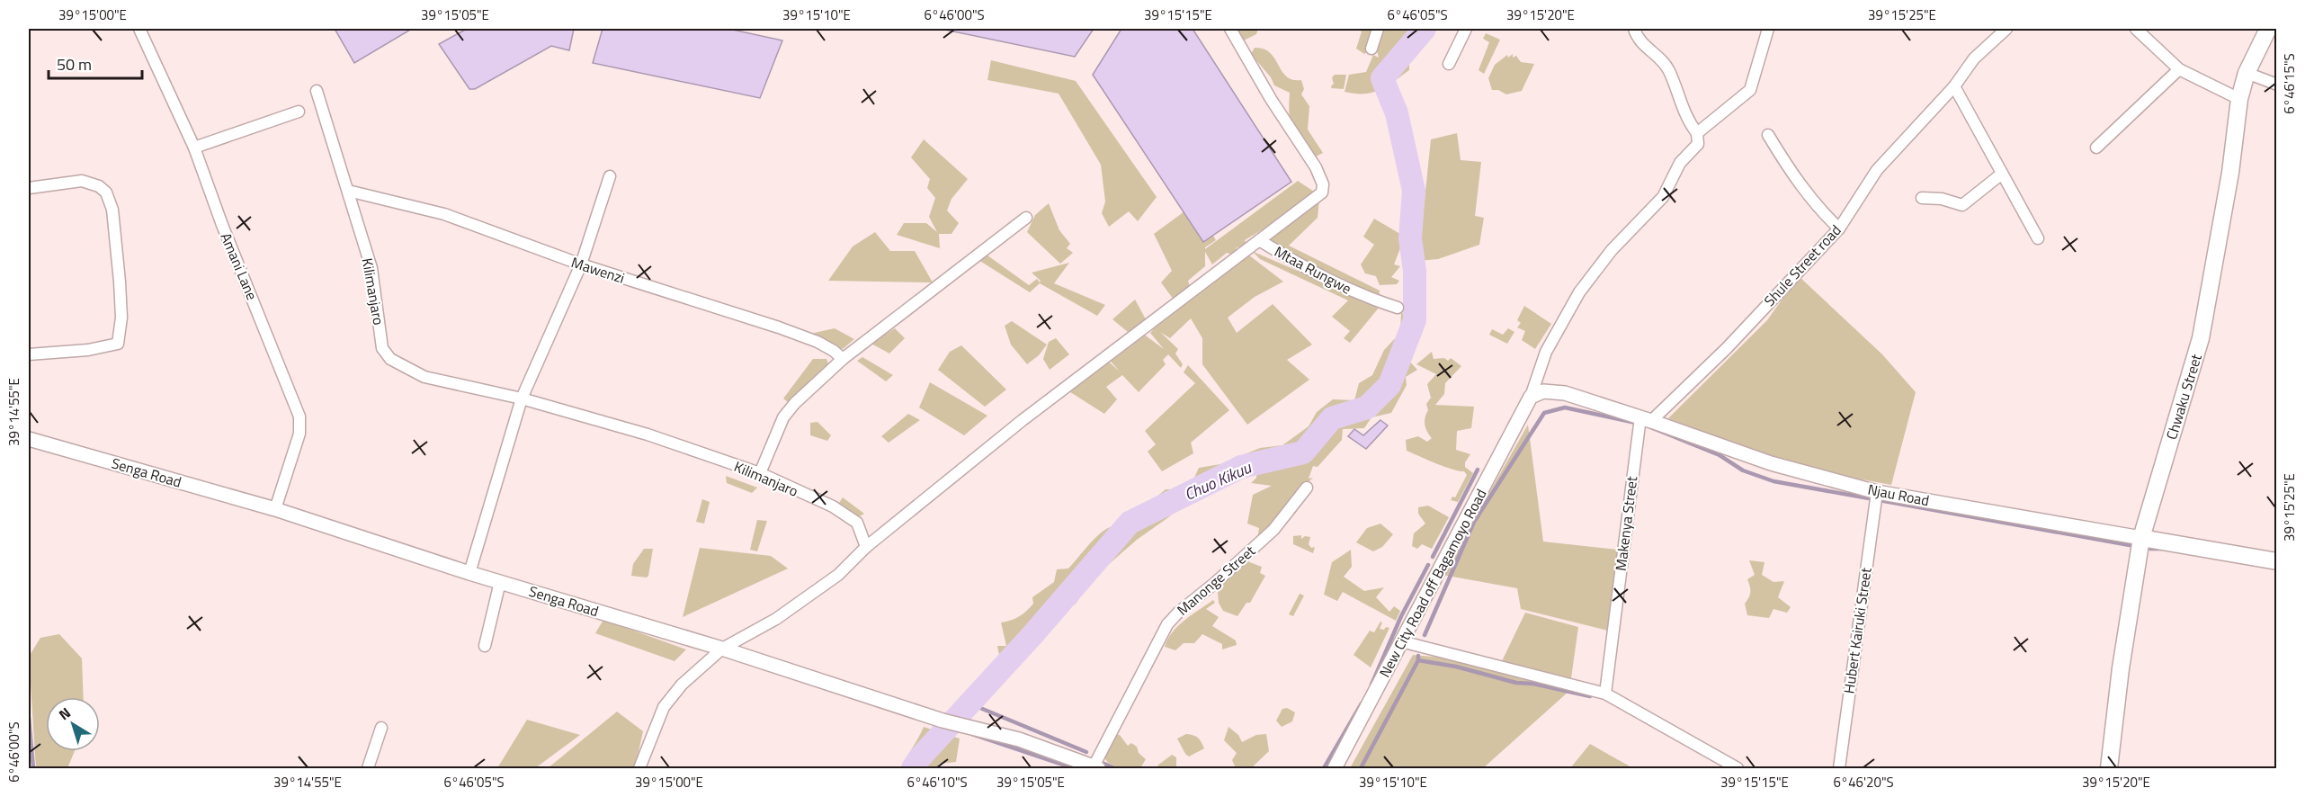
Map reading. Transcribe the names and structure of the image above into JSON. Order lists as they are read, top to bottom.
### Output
{
  "streets": {
    "main road": ["Chwaku Street", "Njau Road"],
    "street": [
      "Shule Street road",
      "Amani Lane",
      "Mawenzi",
      "Mtaa Rungwe",
      "Kilimanjaro",
      "Senga Road",
      "Makenya Street",
      "Manonge Street",
      "New City Road off Bagamoyo Road",
      "Hubert Kairuki Street"
    ]
  },
  "crossings": [
    ["Shule Street road", "Njau Road"],
    ["Shule Street road", "Makenya Street"],
    ["Amani Lane", "Senga Road"],
    ["Mawenzi", "Kilimanjaro"],
    ["Chwaku Street", "Njau Road"],
    ["Senga Road", "Manonge Street"],
    ["Njau Road", "Makenya Street"],
    ["Njau Road", "New City Road off Bagamoyo Road"],
    ["Njau Road", "Hubert Kairuki Street"]
  ],
  "water": ["Chuo Kikuu"],
  "scale_bar": "50 m",
  "north": "top left",
  "coordinates": [
    "39°15'00\"E",
    "39°15'05\"E",
    "39°15'10\"E",
    "6°46'00\"S",
    "39°15'15\"E",
    "6°46'05\"S",
    "39°15'20\"E",
    "39°15'25\"E",
    "6°46'15\"S",
    "39°14'55\"E",
    "6°46'10\"S",
    "6°46'20\"S"
  ]
}
